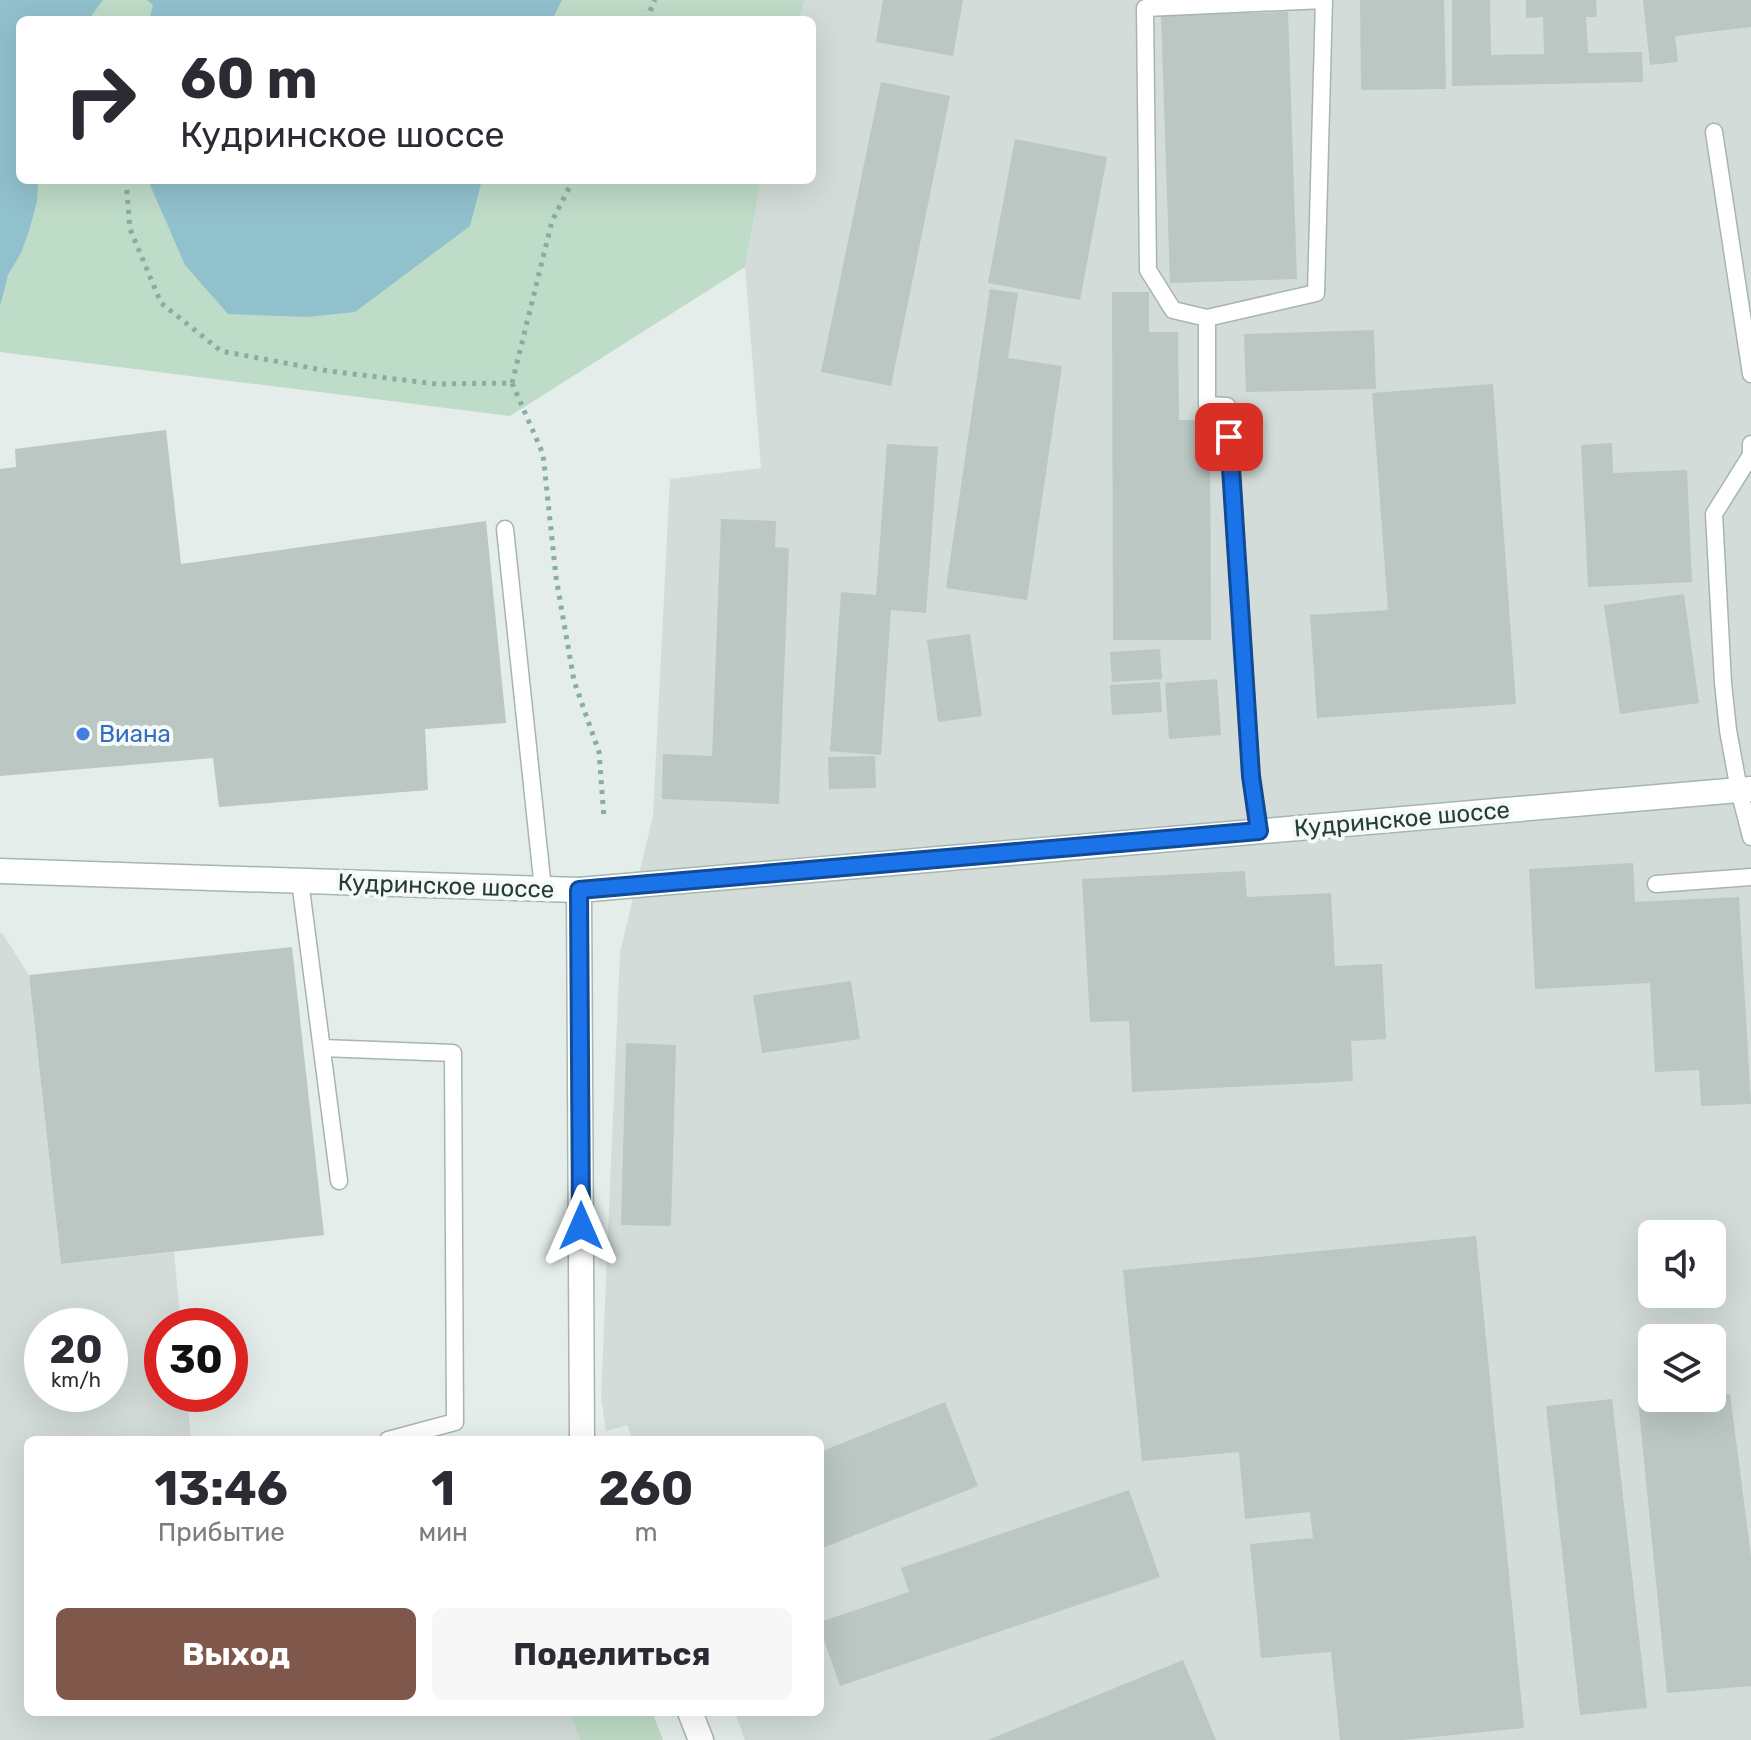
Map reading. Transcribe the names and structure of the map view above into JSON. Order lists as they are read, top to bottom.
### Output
{
  "streets": {
    "street": ["Кудринское шоссе"]
  },
  "places": ["Виана"],
  "page": {
    "turn": ["60 m", "Кудринское шоссе"],
    "speed": "20 km/h",
    "limit": "30",
    "eta": [
      "13:46",
      "Прибытие",
      "1",
      "мин",
      "260",
      "m"
    ],
    "buttons": ["Выход", "Поделиться"]
  }
}
